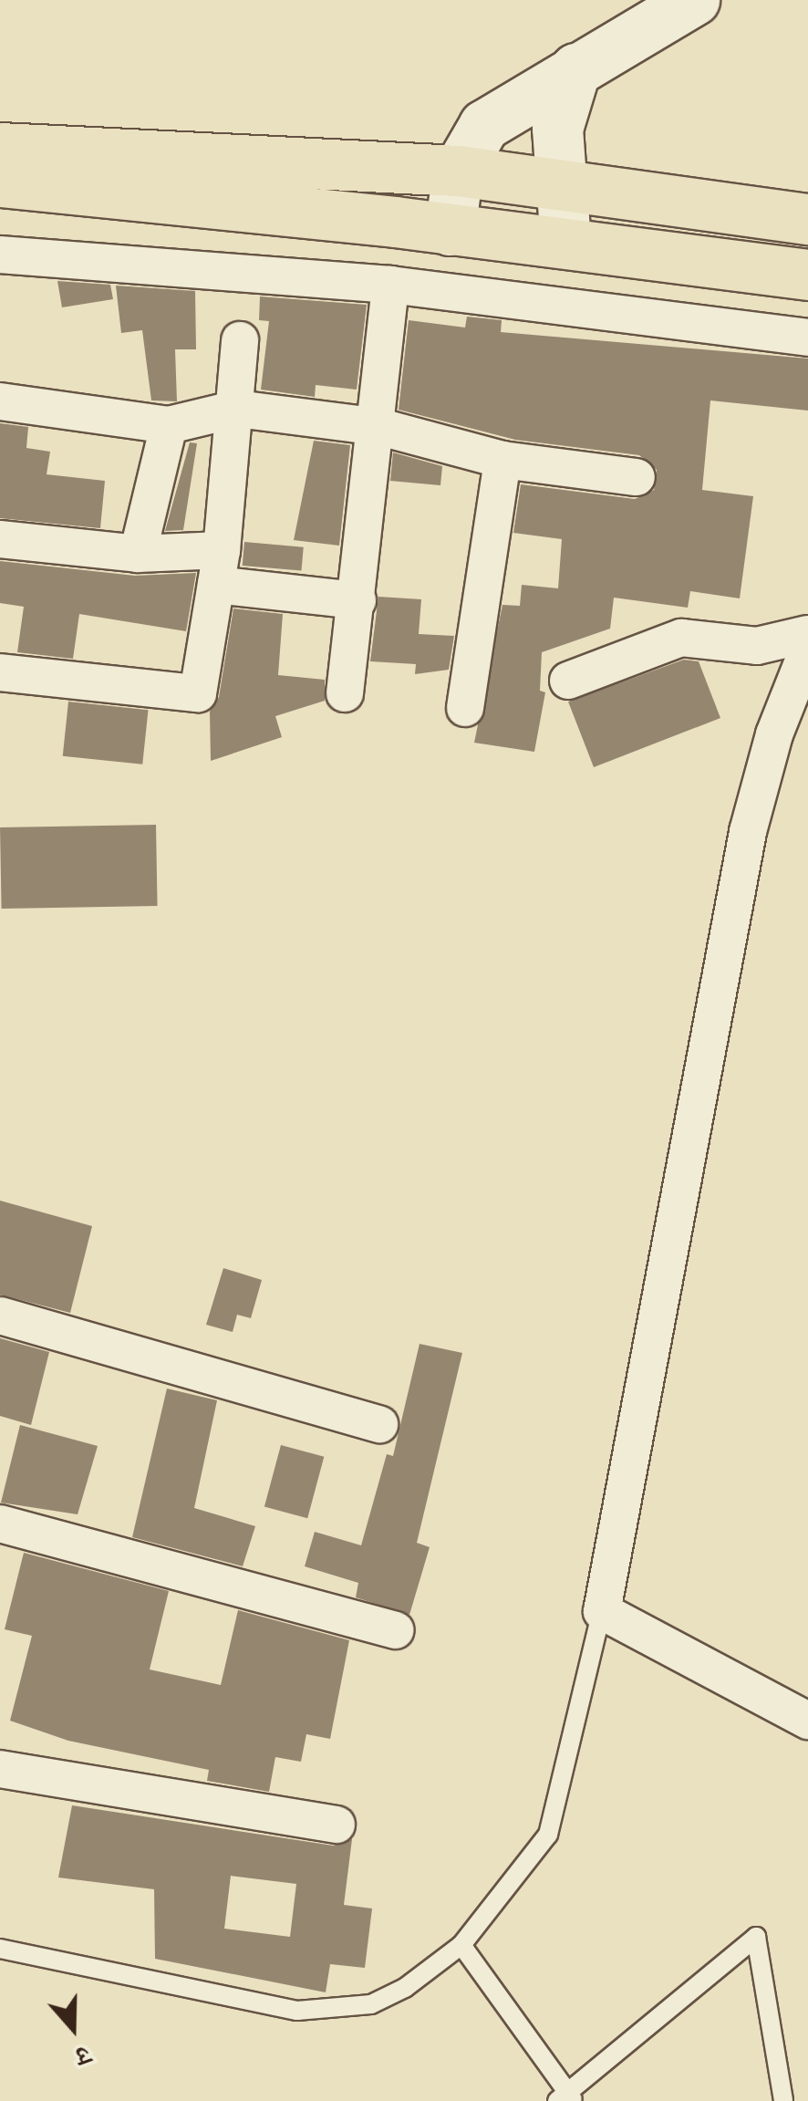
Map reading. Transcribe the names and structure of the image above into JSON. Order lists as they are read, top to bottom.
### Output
{
  "north": "bottom"
}
